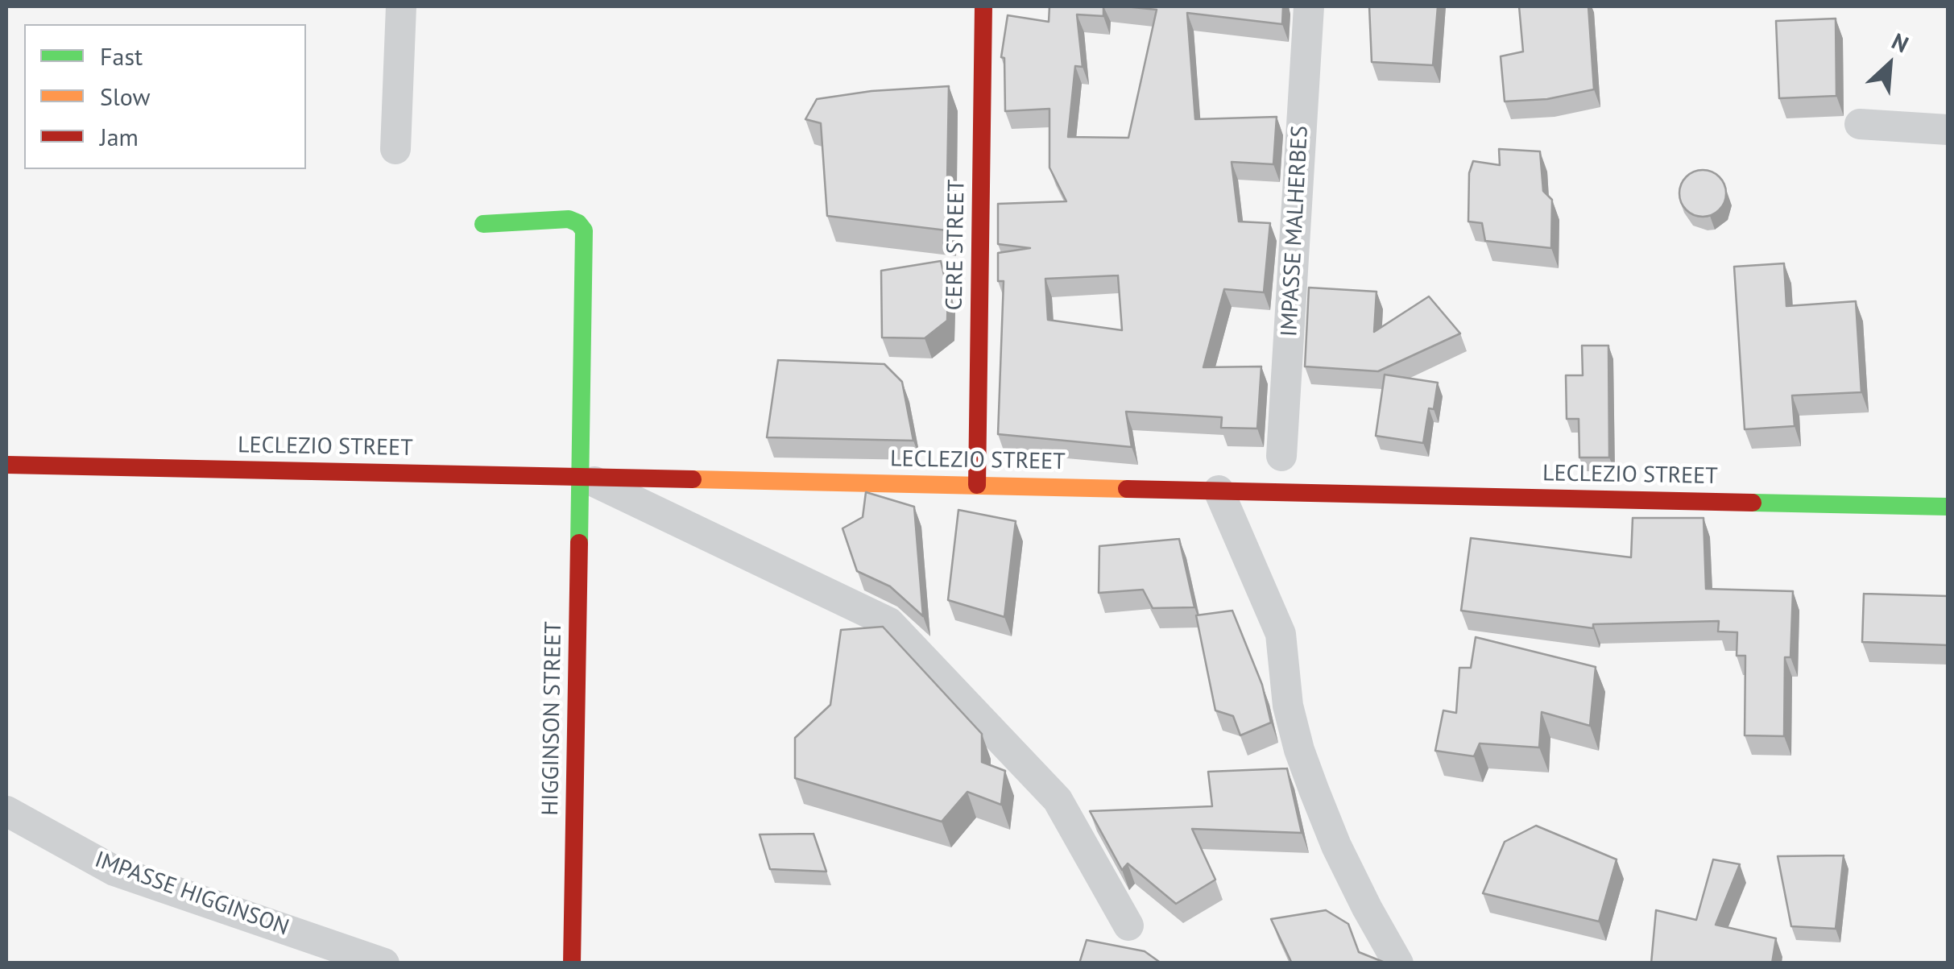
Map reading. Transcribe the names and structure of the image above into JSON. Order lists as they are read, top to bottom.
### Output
{
  "streets": {
    "street": [
      "IMPASSE MALHERBES",
      "CERE STREET",
      "LECLEZIO STREET",
      "HIGGINSON STREET",
      "IMPASSE HIGGINSON"
    ]
  },
  "crossings": [
    ["CERE STREET", "LECLEZIO STREET"],
    ["LECLEZIO STREET", "HIGGINSON STREET"]
  ],
  "legend": ["Fast", "Slow", "Jam"],
  "north": "top right"
}
